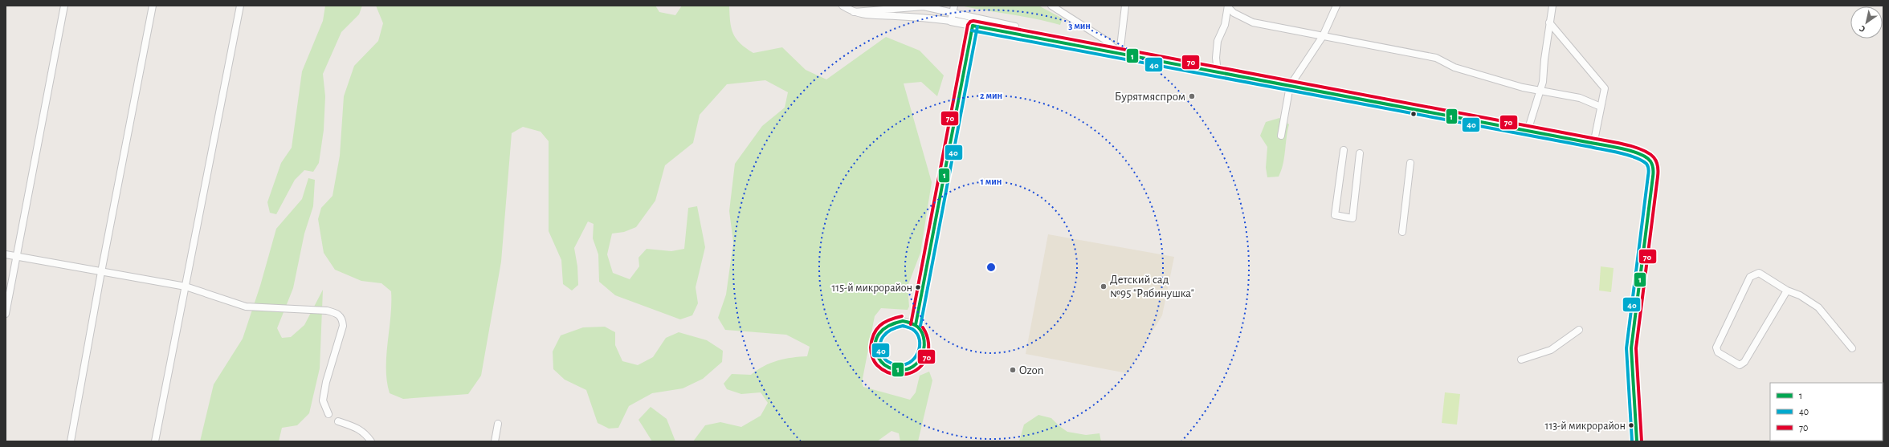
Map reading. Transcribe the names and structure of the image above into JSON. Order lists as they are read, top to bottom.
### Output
{
  "places": [
    "Бурятмяспром",
    "Детский сад №95 \"Рябинушка\"",
    "115-й микрорайон",
    "Ozon",
    "113-й микрорайон"
  ],
  "lines": ["transit line 70", "transit line 1", "transit line 40"],
  "legend": ["1", "40", "70"],
  "north": "bottom left",
  "rings": ["3 мин", "2 мин", "1 мин"]
}
